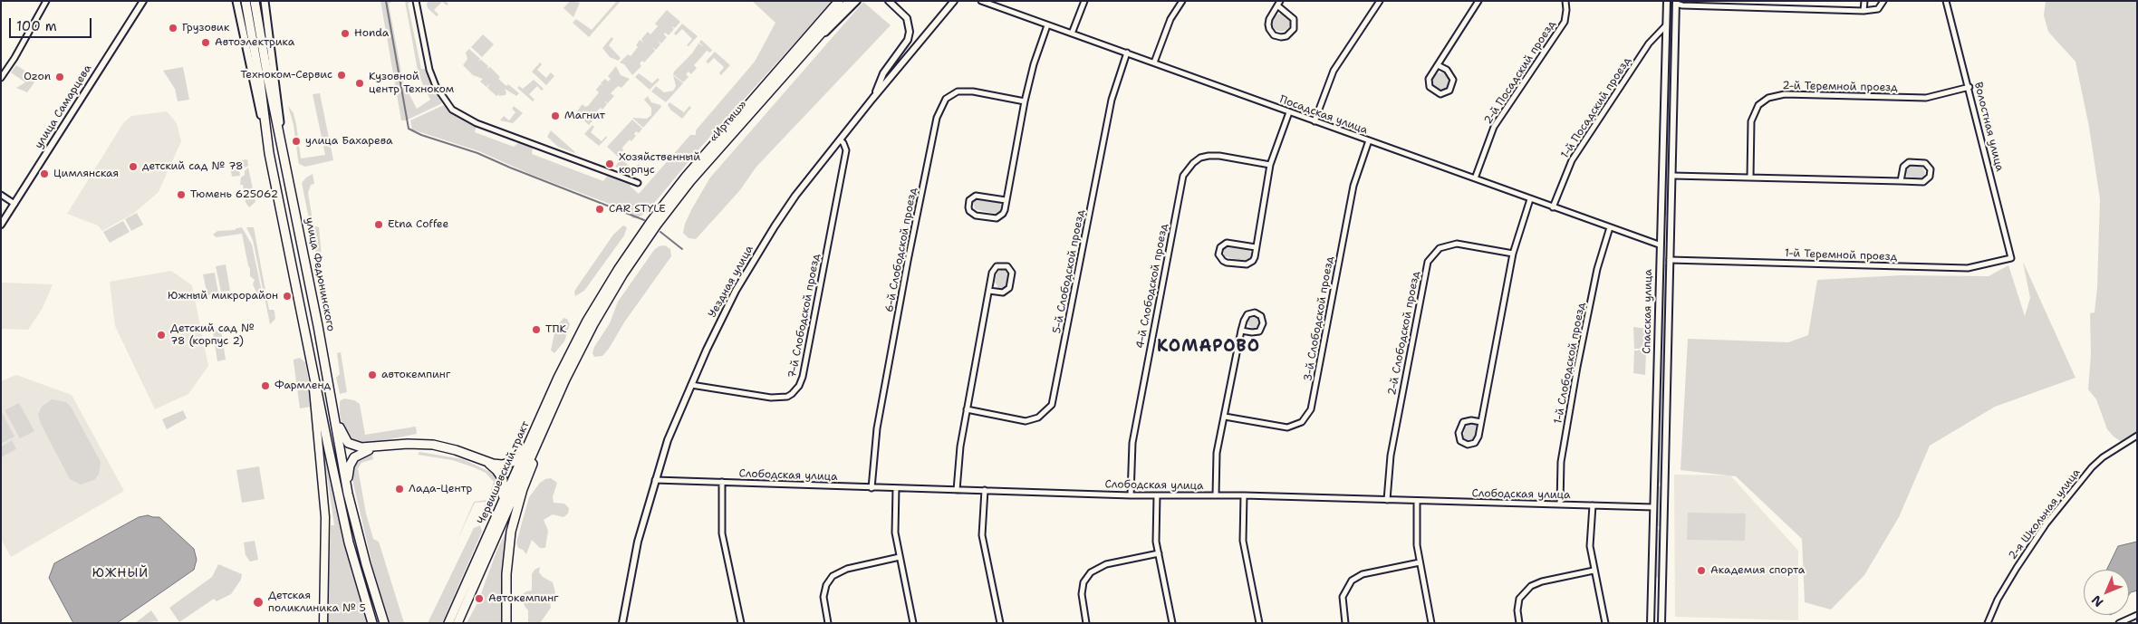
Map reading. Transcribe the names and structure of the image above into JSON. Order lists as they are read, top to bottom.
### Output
{
  "streets": {
    "highway": ["«Иртыш»", "улица Федюнинского", "Червишевский тракт"],
    "street": [
      "2-й Посадский проезд",
      "2-й Теремной проезд",
      "улица Самарцева",
      "1-й Посадский проезд",
      "Посадская улица",
      "Волостная улица",
      "6-й Слободской проезд",
      "1-й Теремной проезд",
      "5-й Слободской проезд",
      "Уездная улица",
      "4-й Слободской проезд",
      "Спасская улица",
      "7-й Слободской проезд",
      "3-й Слободской проезд",
      "2-й Слободской проезд",
      "1-й Слободской проезд",
      "Слободская улица",
      "2-я Школьная улица"
    ]
  },
  "crossings": [
    ["2-й Посадский проезд", "Посадская улица"],
    ["2-й Теремной проезд", "Волостная улица"],
    ["1-й Посадский проезд", "Посадская улица"],
    ["1-й Посадский проезд", "Спасская улица"],
    ["Посадская улица", "5-й Слободской проезд"],
    ["Посадская улица", "Спасская улица"],
    ["Посадская улица", "3-й Слободской проезд"],
    ["Посадская улица", "1-й Слободской проезд"],
    ["«Иртыш»", "Червишевский тракт"],
    ["Волостная улица", "1-й Теремной проезд"],
    ["6-й Слободской проезд", "Слободская улица"],
    ["1-й Теремной проезд", "Спасская улица"],
    ["Уездная улица", "7-й Слободской проезд"],
    ["Уездная улица", "Слободская улица"],
    ["4-й Слободской проезд", "Слободская улица"],
    ["Спасская улица", "Слободская улица"],
    ["2-й Слободской проезд", "Слободская улица"],
    ["1-й Слободской проезд", "Слободская улица"]
  ],
  "districts": ["КОМАРОВО", "ЮЖНЫЙ"],
  "places": [
    "Грузовик",
    "Honda",
    "Автоэлектрика",
    "Техноком-Сервис",
    "Ozon",
    "Кузовной центр Техноком",
    "Магнит",
    "улица Бахарева",
    "Хозяйственный корпус",
    "детский сад № 78",
    "Цимлянская",
    "Тюмень 625062",
    "CAR STYLE",
    "Etna Coffee",
    "Южный микрорайон",
    "ТПК",
    "Детский сад № 78 (корпус 2)",
    "автокемпинг",
    "Фармленд",
    "Лада-Центр",
    "Академия спорта",
    "Автокемпинг",
    "Детская поликлиника № 5"
  ],
  "scale_bar": "100 m",
  "north": "bottom left"
}
